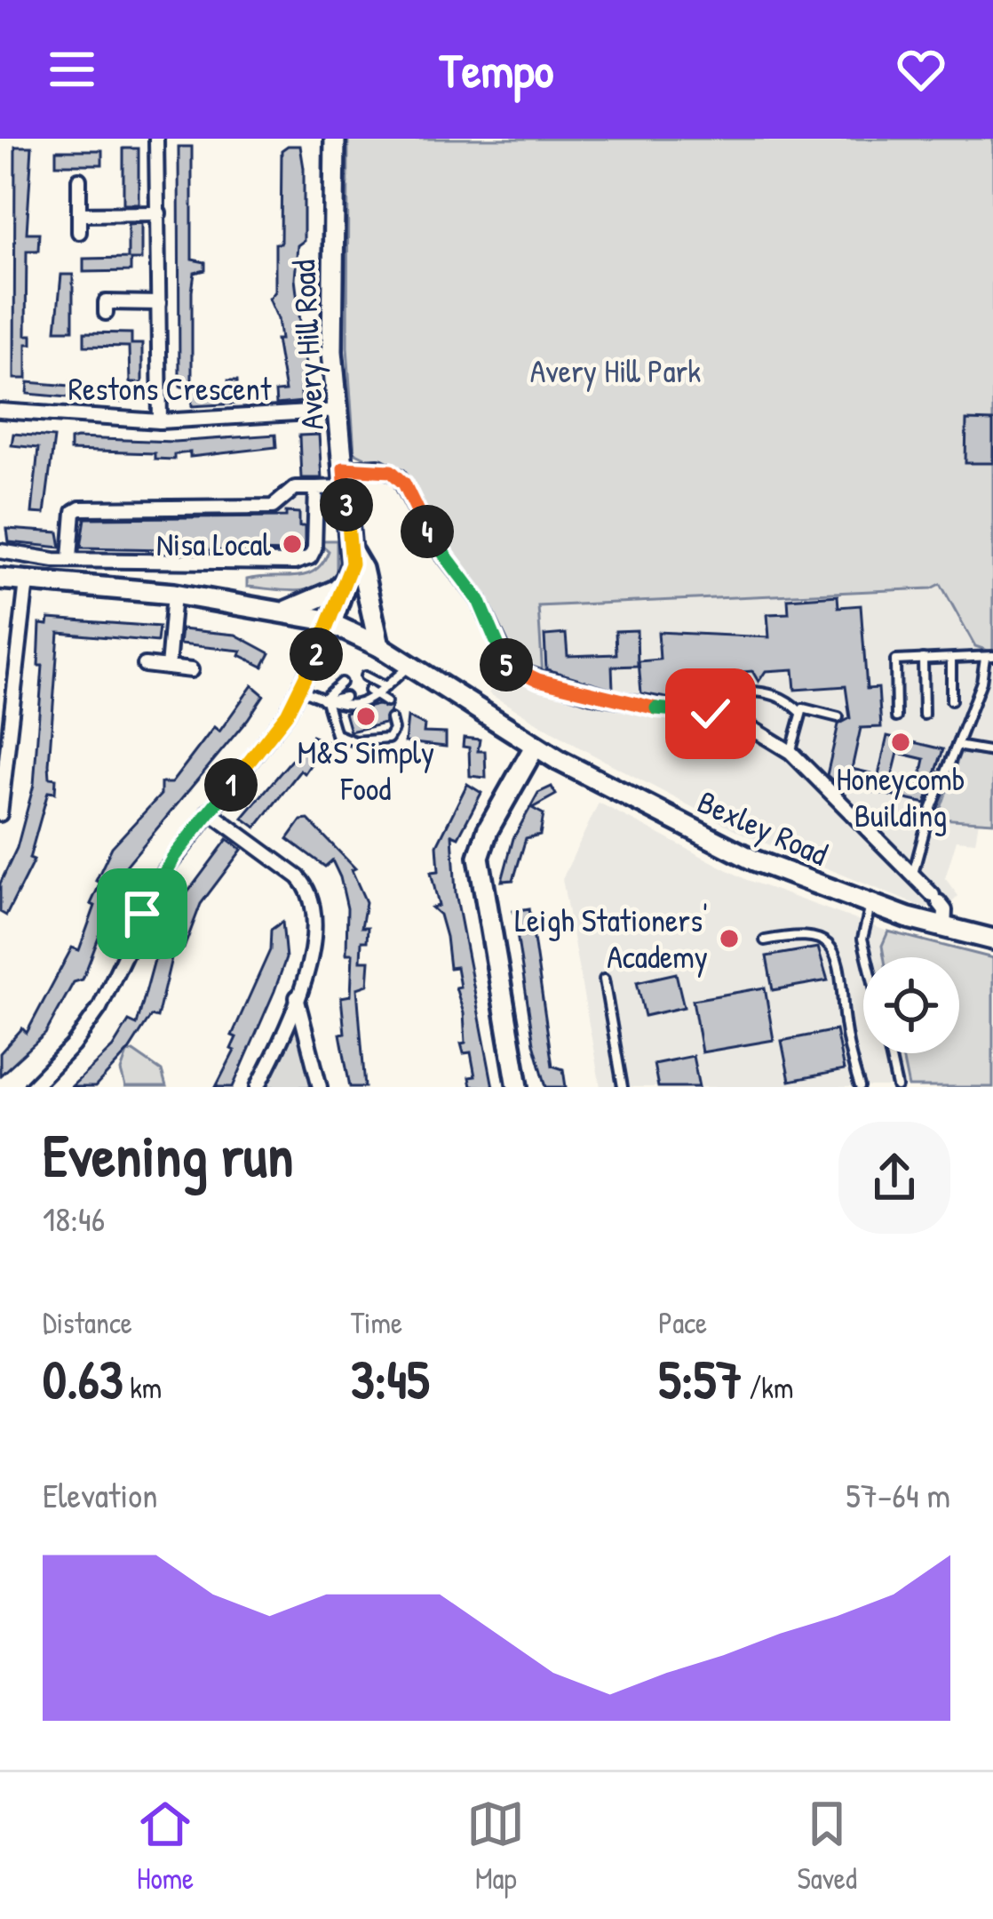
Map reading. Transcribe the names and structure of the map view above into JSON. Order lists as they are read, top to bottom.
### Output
{
  "streets": {
    "main road": ["Avery Hill Road", "Bexley Road"],
    "street": ["Restons Crescent"]
  },
  "crossings": [
    ["Avery Hill Road", "Restons Crescent"],
    ["Avery Hill Road", "Bexley Road"]
  ],
  "parks": ["Avery Hill Park"],
  "places": [
    "Nisa Local",
    "M&S Simply Food",
    "Honeycomb Building",
    "Leigh Stationers' Academy"
  ],
  "page": {
    "header": "Tempo",
    "pins": [
      "3",
      "4",
      "2",
      "5",
      "1"
    ],
    "heading": ["Evening run", "18:46"],
    "stats": [
      ["Distance", "0.63 km"],
      ["Time", "3:45"],
      ["Pace", "5:57 /km"]
    ],
    "chart": ["Elevation", "57–64 m"],
    "tabs": ["Home", "Map", "Saved"]
  }
}
